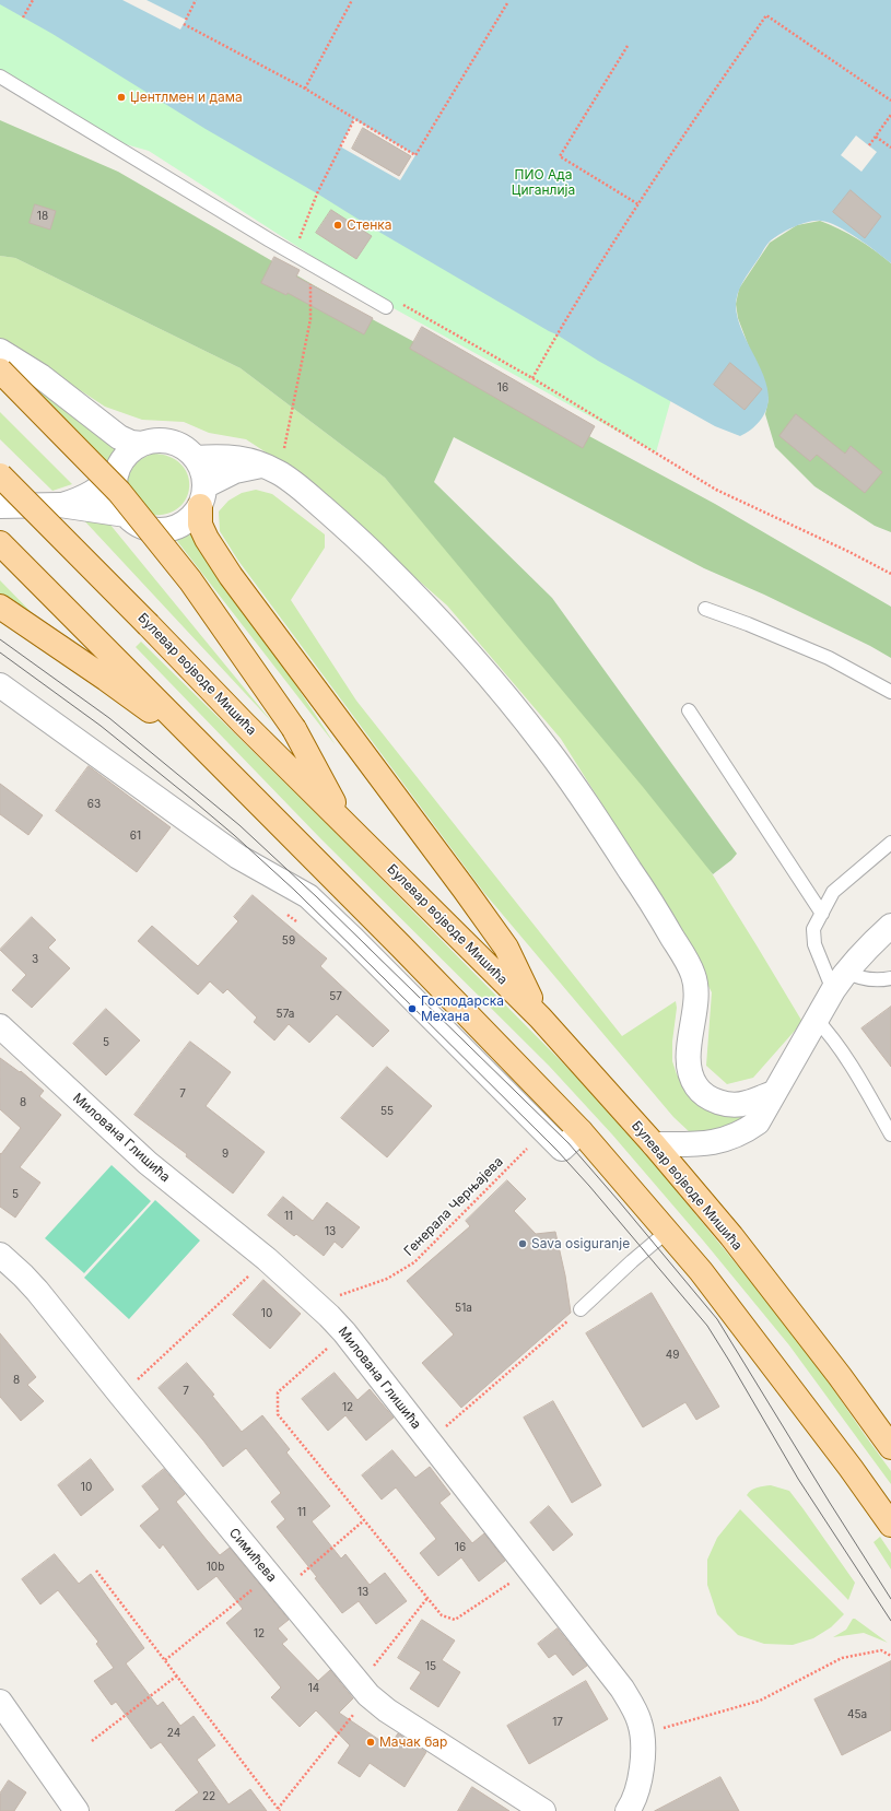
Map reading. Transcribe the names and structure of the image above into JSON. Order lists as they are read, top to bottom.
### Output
{
  "streets": {
    "main road": ["Булевар војводе Мишића"],
    "street": ["Милована Глишића", "Симићева"],
    "path": ["Генерала Черњајева"]
  },
  "crossings": [
    ["Милована Глишића", "Генерала Черњајева"]
  ],
  "parks": ["ПИО Ада Циганлија"],
  "places": [
    "Џентлмен и дама",
    "Стенка",
    "Господарска Механа",
    "Sava osiguranje",
    "Мачак бар"
  ],
  "house_numbers": [
    "18",
    "16",
    "63",
    "61",
    "59",
    "3",
    "57",
    "57a",
    "5",
    "7",
    "8",
    "55",
    "9",
    "5",
    "11",
    "13",
    "51a",
    "10",
    "49",
    "8",
    "7",
    "12",
    "10",
    "11",
    "16",
    "10b",
    "13",
    "12",
    "15",
    "14",
    "45a",
    "17",
    "24",
    "22"
  ]
}
